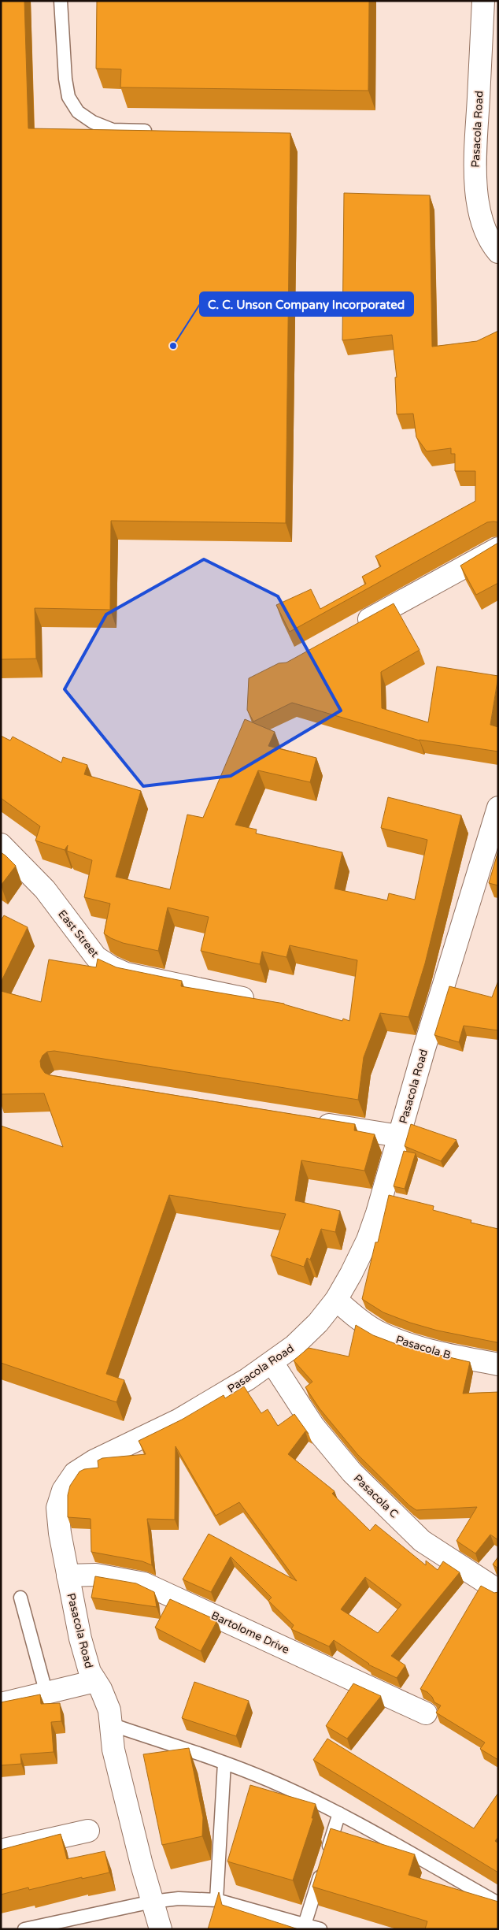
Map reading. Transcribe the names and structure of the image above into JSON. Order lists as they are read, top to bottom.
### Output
{
  "streets": {
    "street": [
      "Pasacola Road",
      "East Street",
      "Pasacola B",
      "Pasacola C",
      "Bartolome Drive"
    ]
  },
  "crossings": [
    ["Pasacola Road", "Pasacola B"],
    ["Pasacola Road", "Pasacola C"],
    ["Pasacola Road", "Bartolome Drive"]
  ],
  "places": ["C. C. Unson Company Incorporated"]
}
